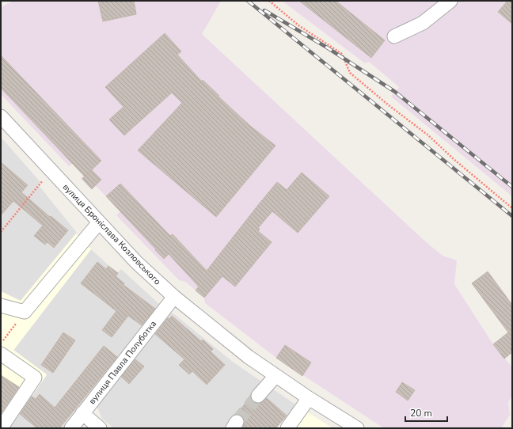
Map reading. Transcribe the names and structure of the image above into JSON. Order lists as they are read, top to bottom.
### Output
{
  "streets": {
    "street": ["вулиця Броніслава Козловського", "вулиця Павла Полуботка"]
  },
  "crossings": [
    ["вулиця Броніслава Козловського", "вулиця Павла Полуботка"]
  ],
  "scale_bar": "20 m"
}
